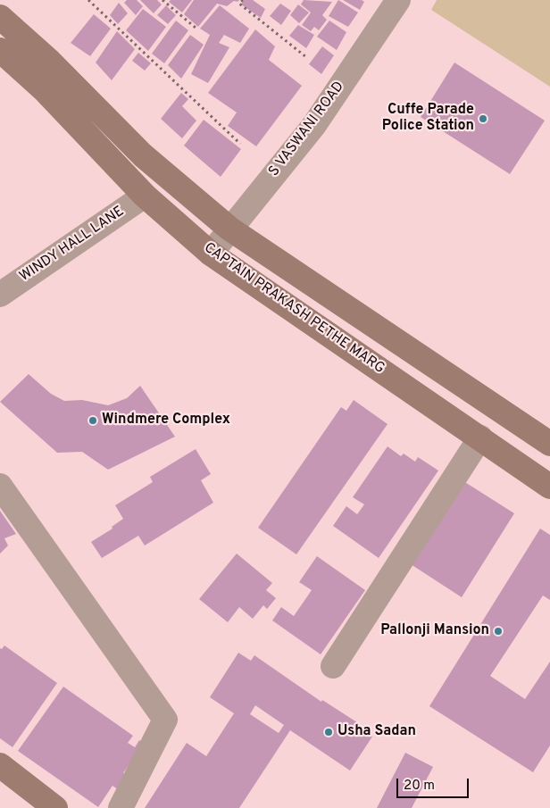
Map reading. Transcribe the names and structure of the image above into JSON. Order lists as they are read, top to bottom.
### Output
{
  "streets": {
    "main road": ["CAPTAIN PRAKASH PETHE MARG"],
    "street": ["S VASWANI ROAD", "WINDY HALL LANE"]
  },
  "crossings": [
    ["S VASWANI ROAD", "CAPTAIN PRAKASH PETHE MARG"],
    ["WINDY HALL LANE", "CAPTAIN PRAKASH PETHE MARG"]
  ],
  "places": [
    "Cuffe Parade Police Station",
    "Windmere Complex",
    "Pallonji Mansion",
    "Usha Sadan"
  ],
  "scale_bar": "20 m"
}
